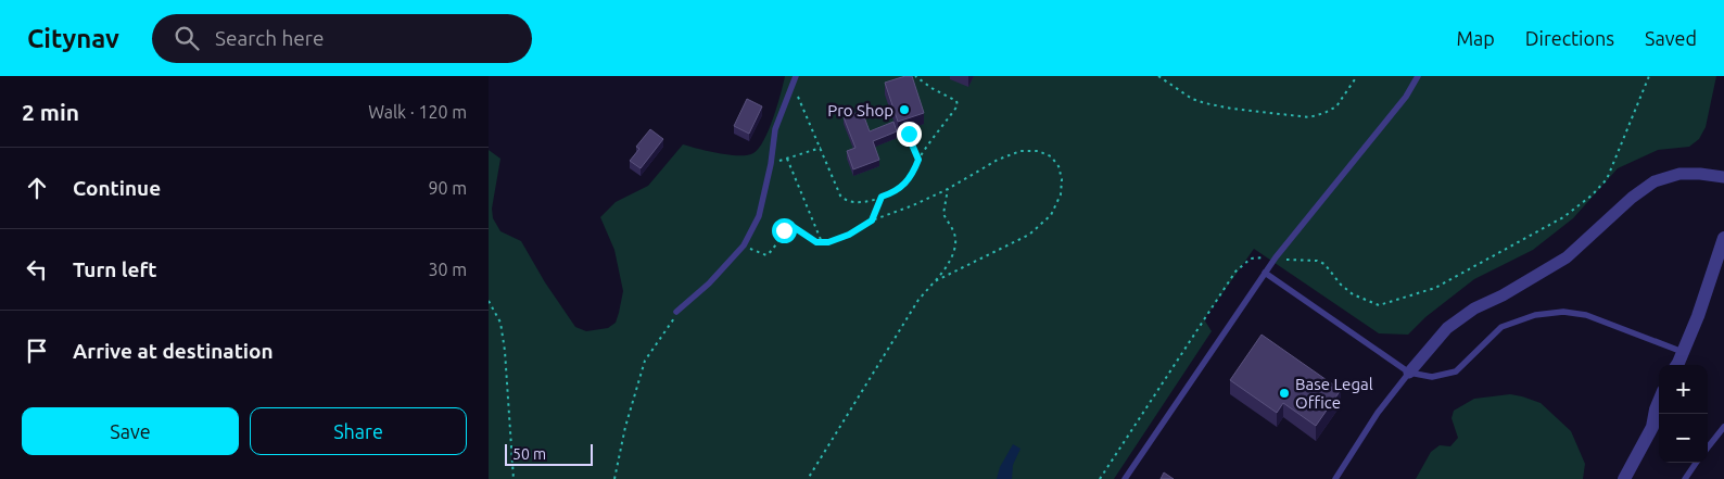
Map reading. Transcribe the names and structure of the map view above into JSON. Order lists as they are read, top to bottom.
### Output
{
  "places": ["Pro Shop", "Base Legal Office"],
  "scale_bar": "50 m",
  "page": {
    "header": "Citynav",
    "search": "Search here",
    "nav": ["Map", "Directions", "Saved"],
    "heading": ["2 min", "Walk · 120 m"],
    "list": [
      ["Continue", "90 m"],
      ["Turn left", "30 m"],
      "Arrive at destination"
    ],
    "map_buttons": ["+", "−"],
    "buttons": ["Save", "Share"],
    "scale": "50 m"
  }
}
